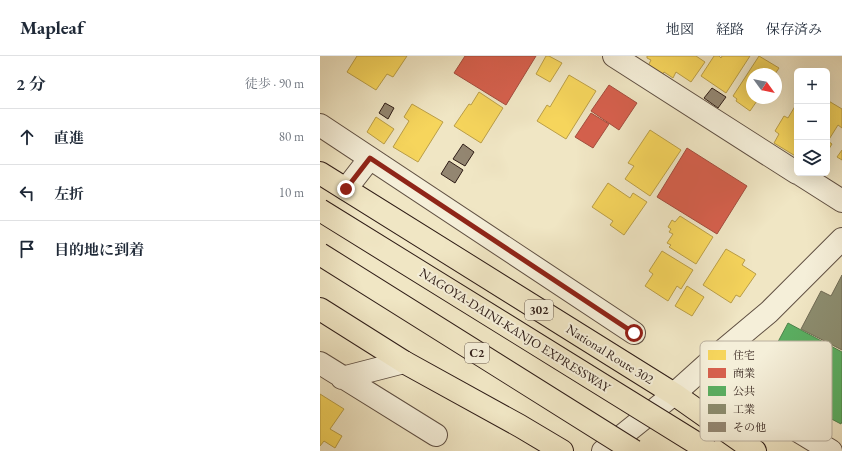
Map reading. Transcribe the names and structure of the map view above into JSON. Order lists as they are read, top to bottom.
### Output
{
  "streets": {
    "highway": [
      "302",
      "NAGOYA-DAINI-KANJO EXPRESSWAY",
      "C2",
      "National Route 302"
    ]
  },
  "legend": [
    "住宅",
    "商業",
    "公共",
    "工業",
    "その他"
  ],
  "north": "bottom right",
  "page": {
    "header": "Mapleaf",
    "nav": ["地図", "経路", "保存済み"],
    "heading": ["2 分", "徒歩 · 90 m"],
    "map_buttons": ["+", "−"],
    "list": [
      ["直進", "80 m"],
      ["左折", "10 m"],
      "目的地に到着"
    ]
  }
}
